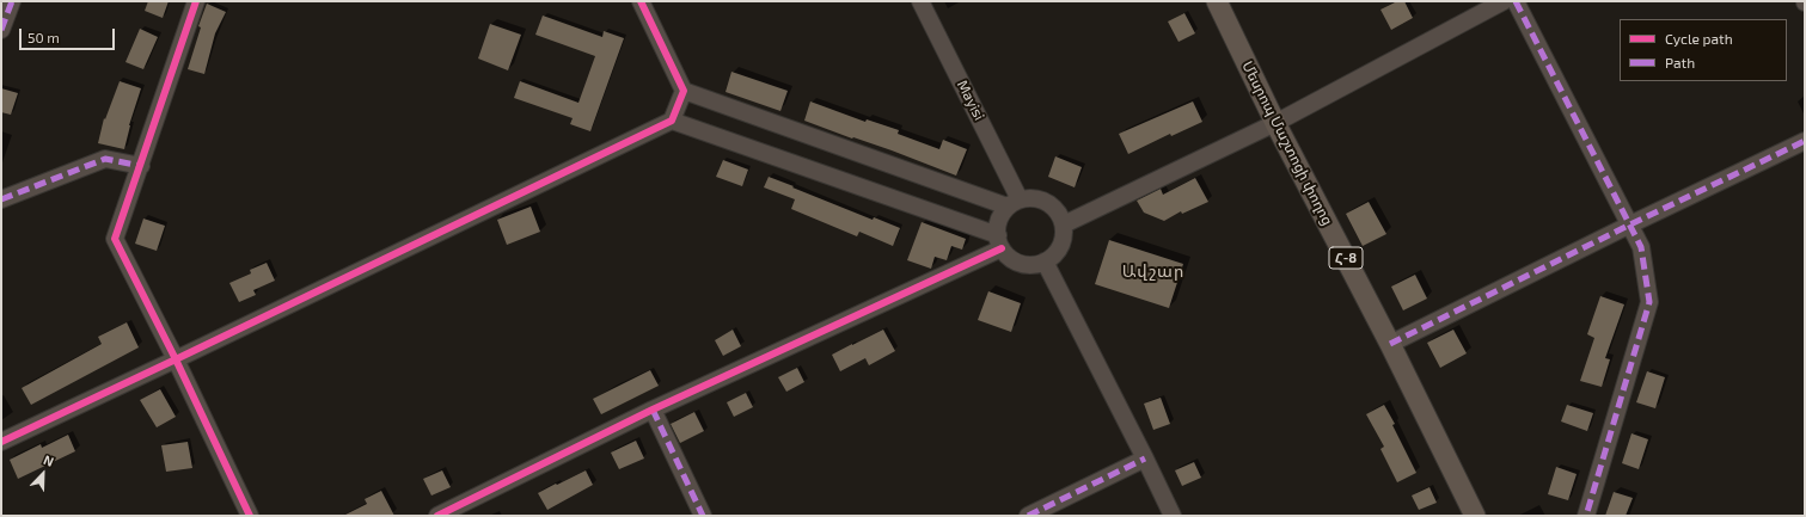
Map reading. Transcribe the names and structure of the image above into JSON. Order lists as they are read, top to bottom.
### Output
{
  "streets": {
    "main road": ["Մեսրոպ Մաշտոցի փողոց", "Հ-8"],
    "street": ["Mayisi"]
  },
  "districts": ["Ավշար"],
  "legend": ["Cycle path", "Path"],
  "scale_bar": "50 m",
  "north": "top right"
}
